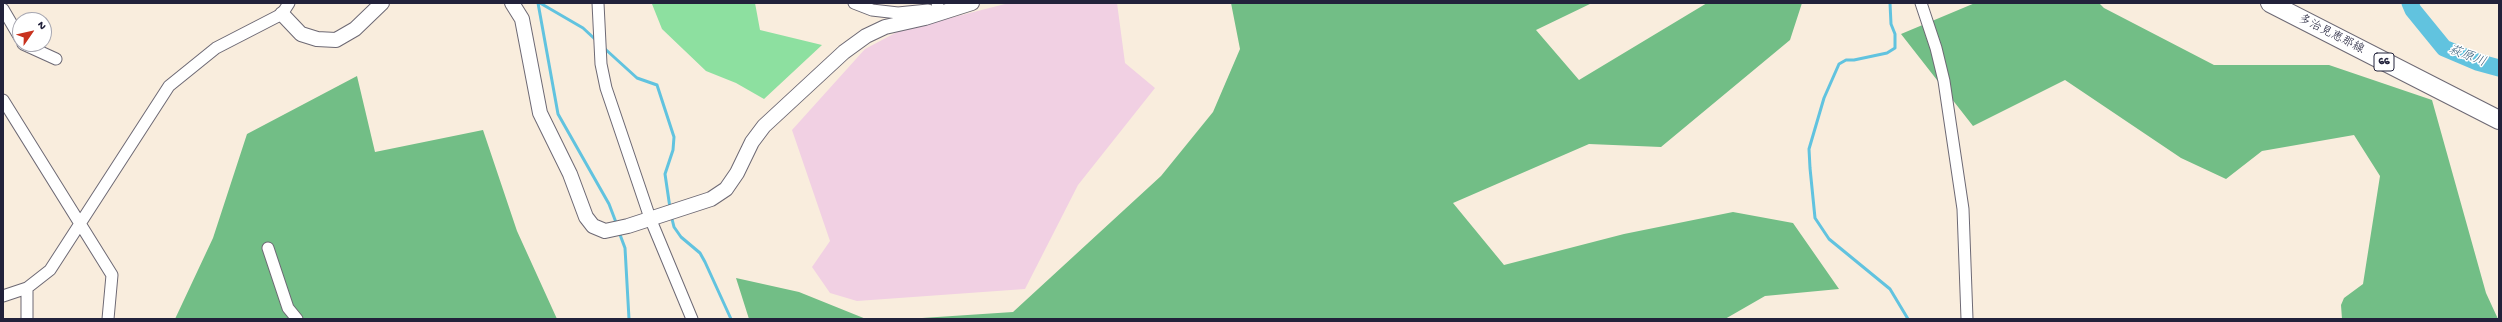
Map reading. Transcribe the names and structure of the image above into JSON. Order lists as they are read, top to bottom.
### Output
{
  "streets": {
    "main road": ["多治見恵那線", "66"]
  },
  "water": ["萩原川"],
  "north": "top right"
}
